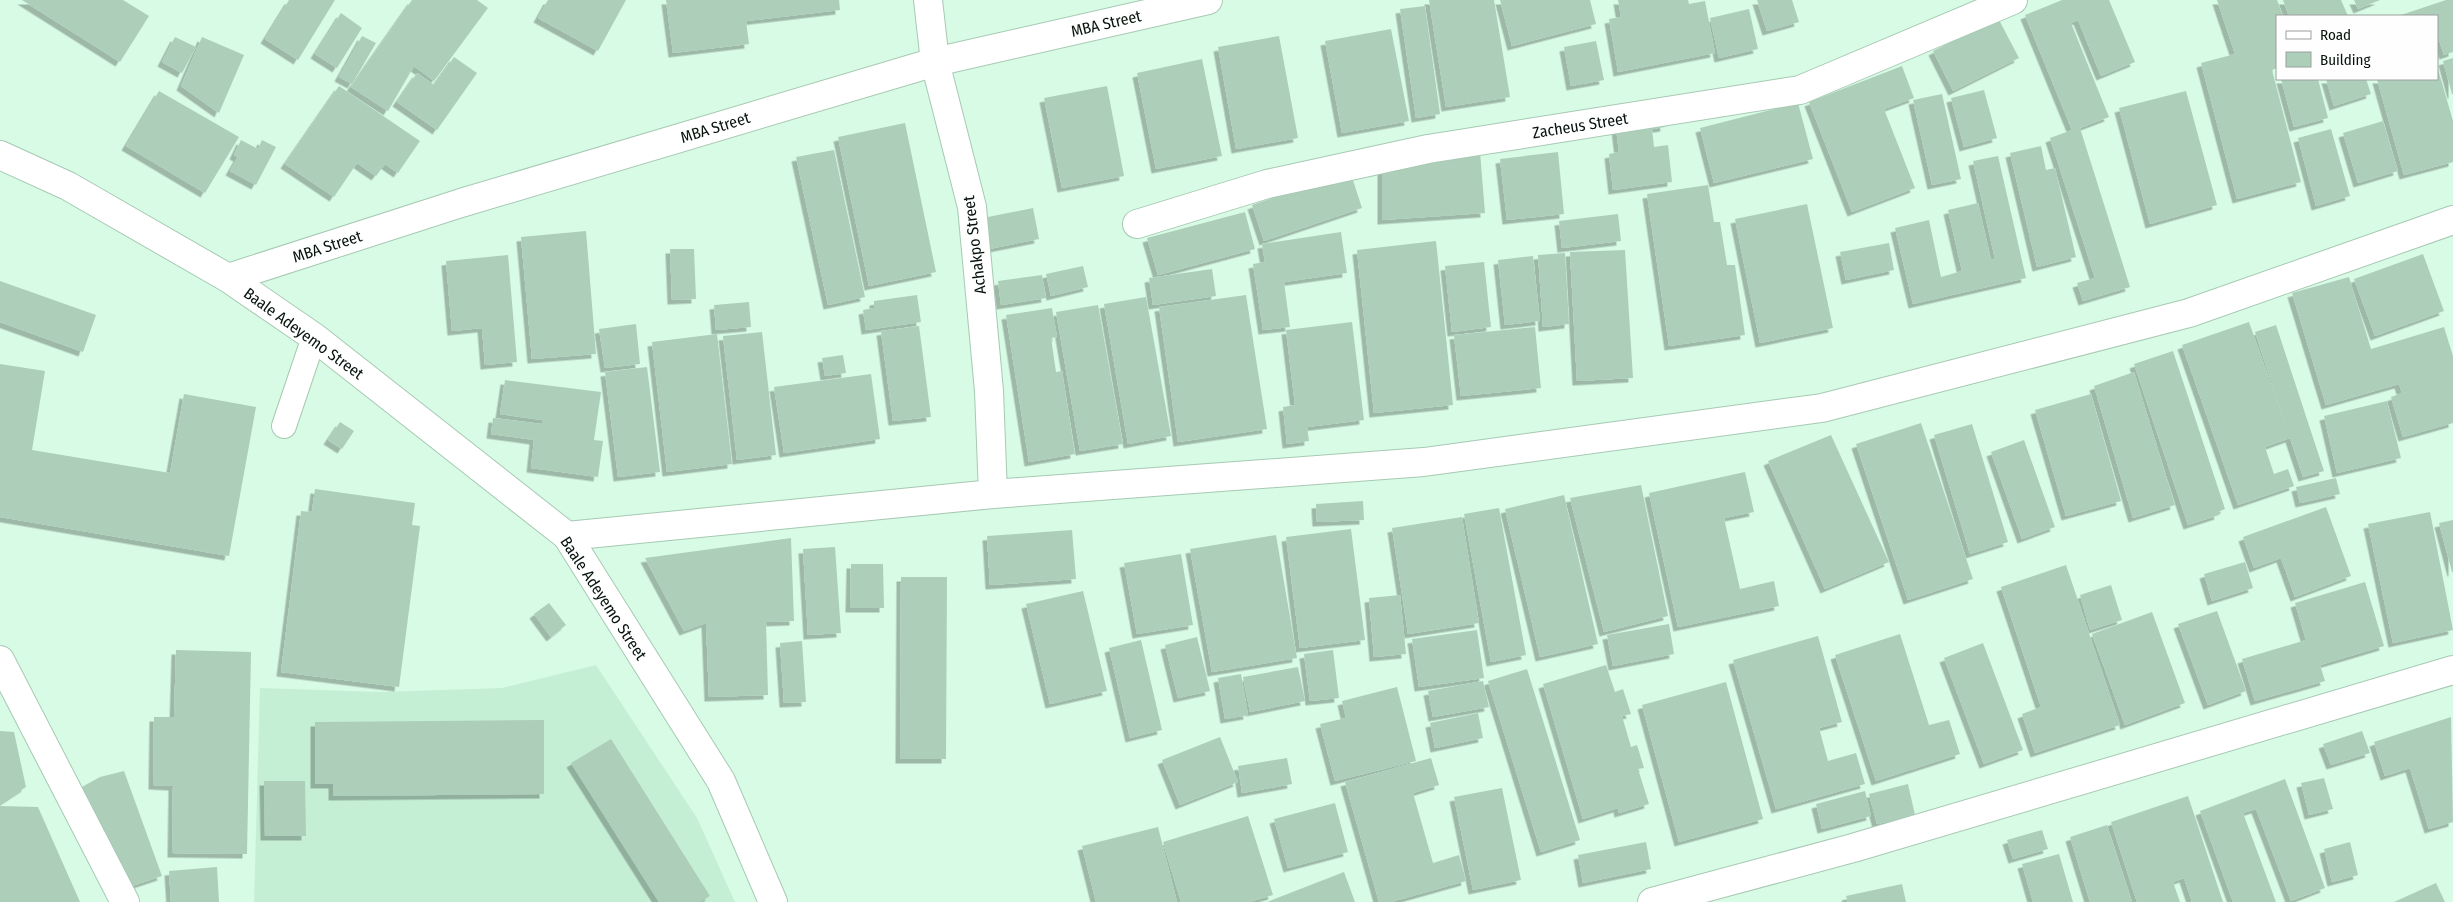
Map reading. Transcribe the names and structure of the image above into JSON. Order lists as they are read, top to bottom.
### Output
{
  "streets": {
    "street": [
      "MBA Street",
      "Zacheus Street",
      "Achakpo Street",
      "Baale Adeyemo Street"
    ]
  },
  "crossings": [
    ["MBA Street", "Achakpo Street"],
    ["MBA Street", "Baale Adeyemo Street"]
  ],
  "legend": ["Road", "Building"]
}
